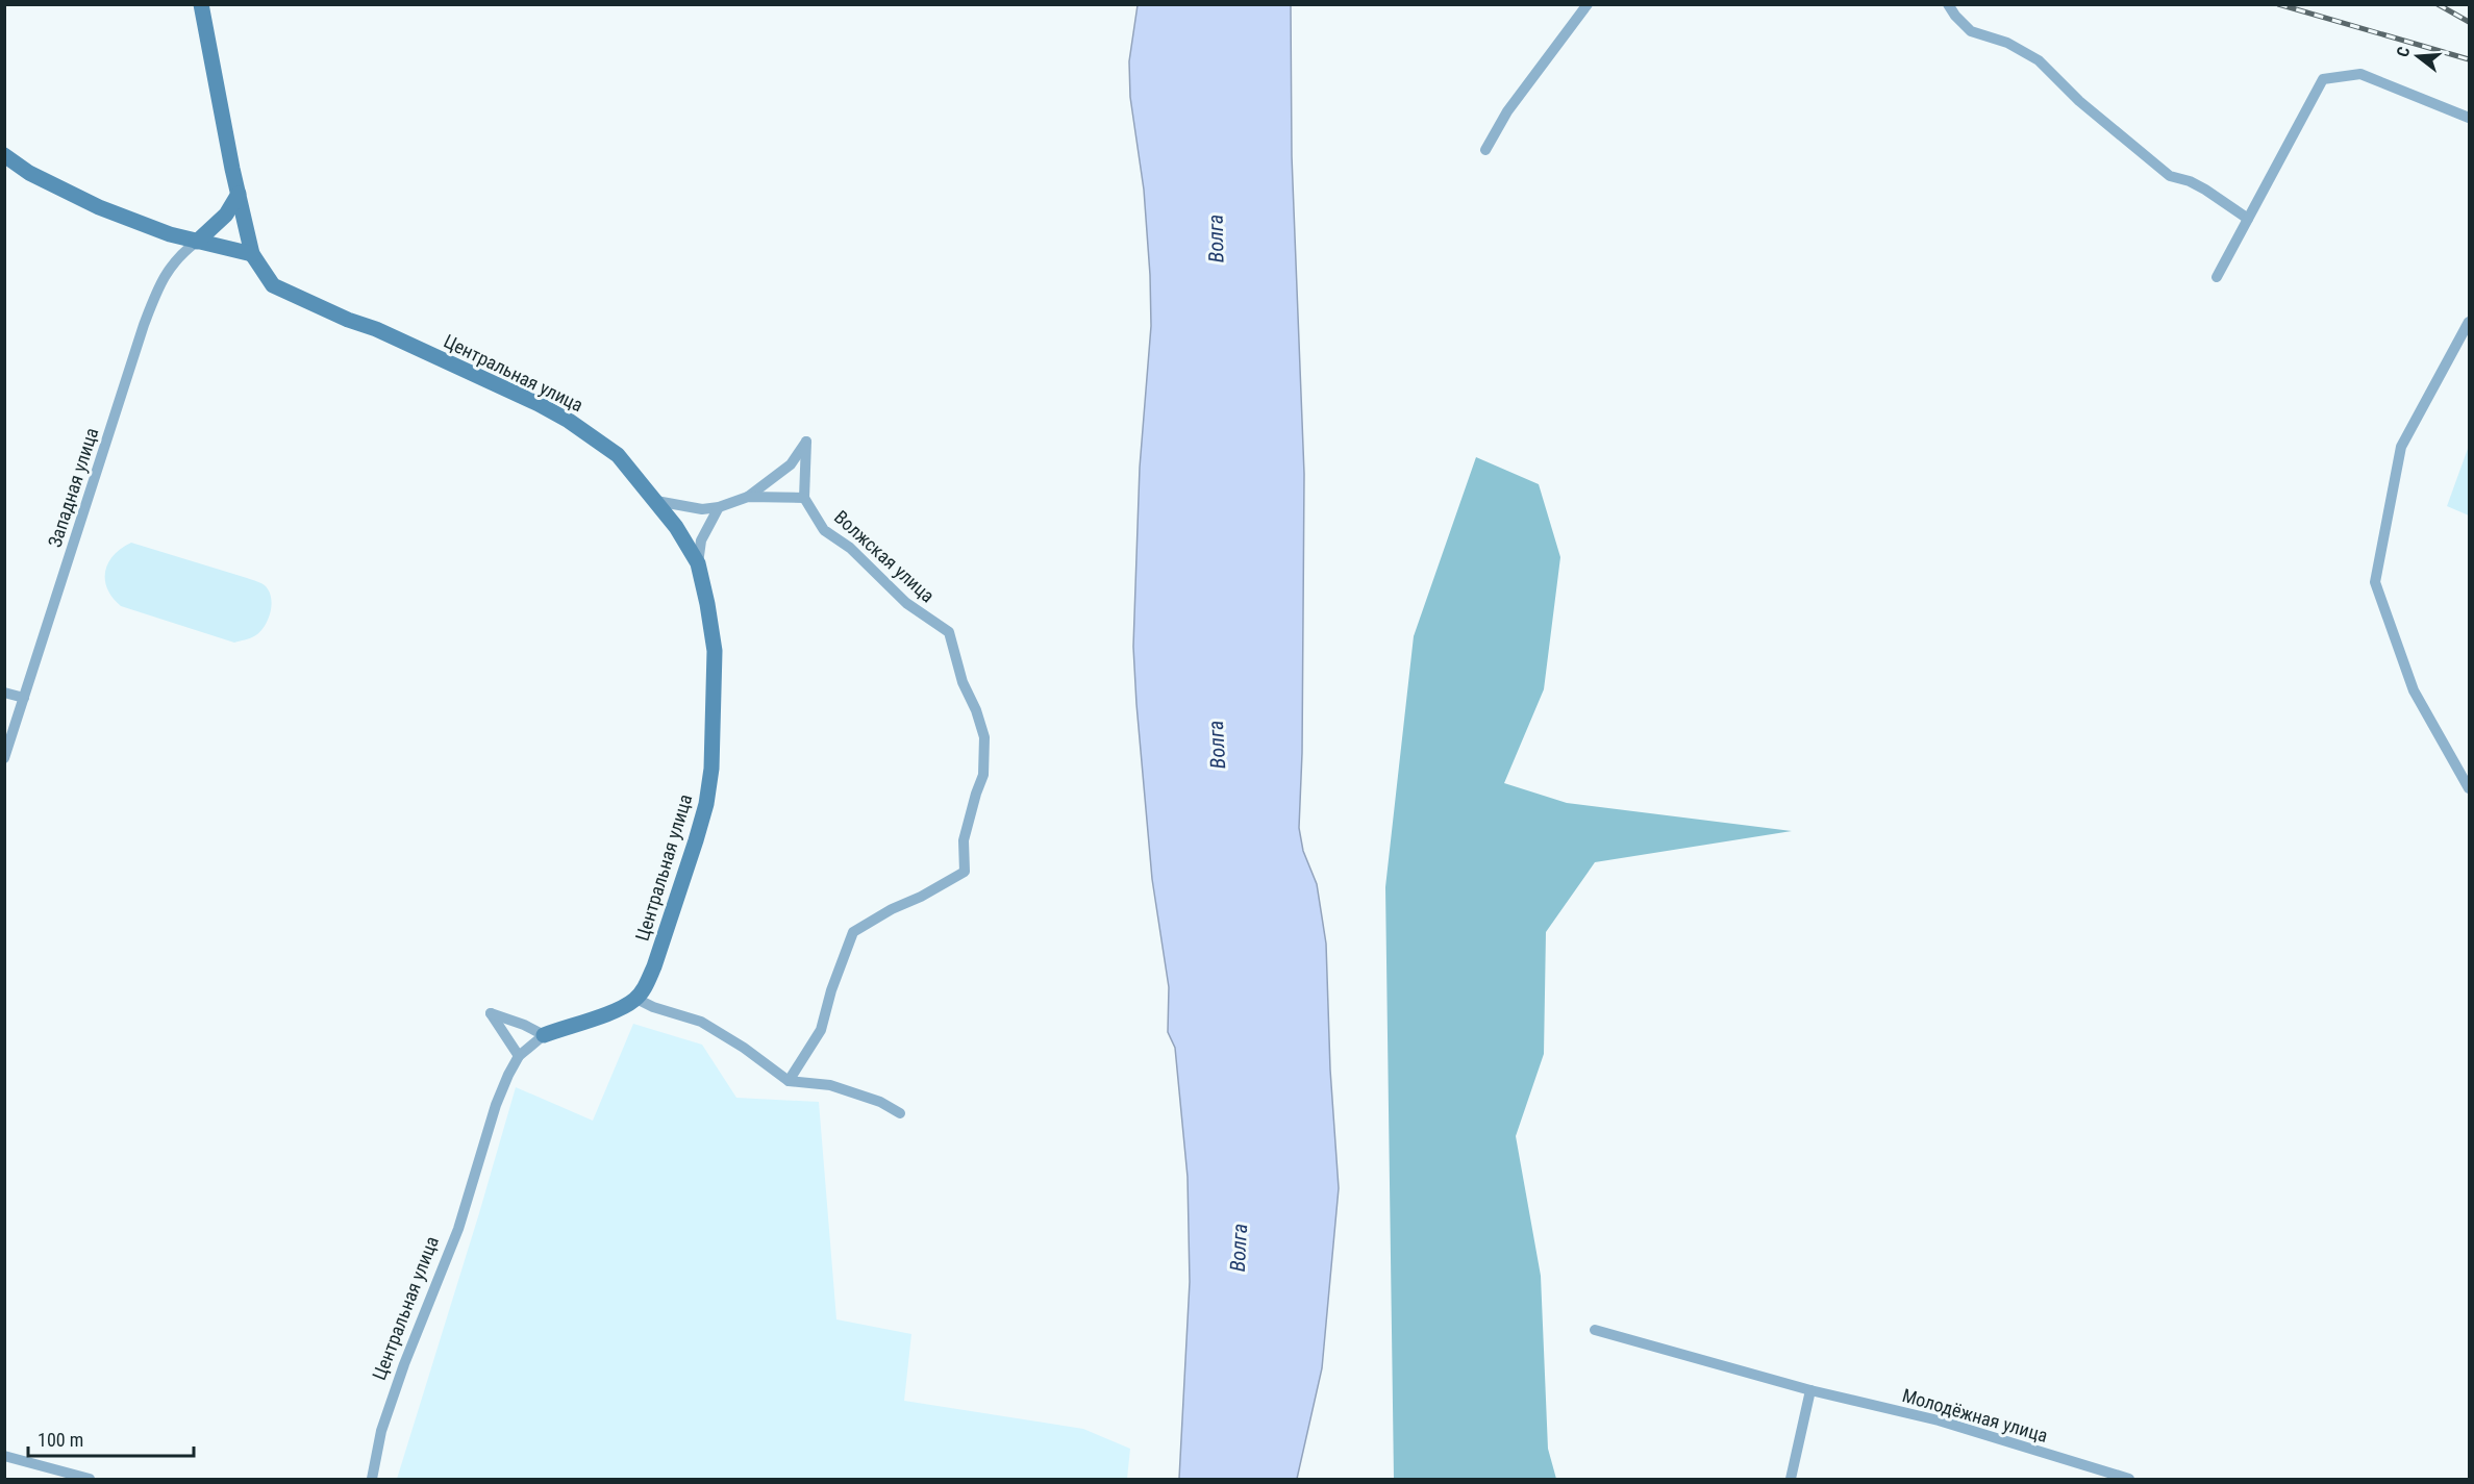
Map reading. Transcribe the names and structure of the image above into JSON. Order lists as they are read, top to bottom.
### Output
{
  "streets": {
    "street": [
      "Центральная улица",
      "Западная улица",
      "Волжская улица",
      "Молодёжная улица"
    ]
  },
  "water": ["Волга"],
  "scale_bar": "100 m",
  "north": "left"
}
